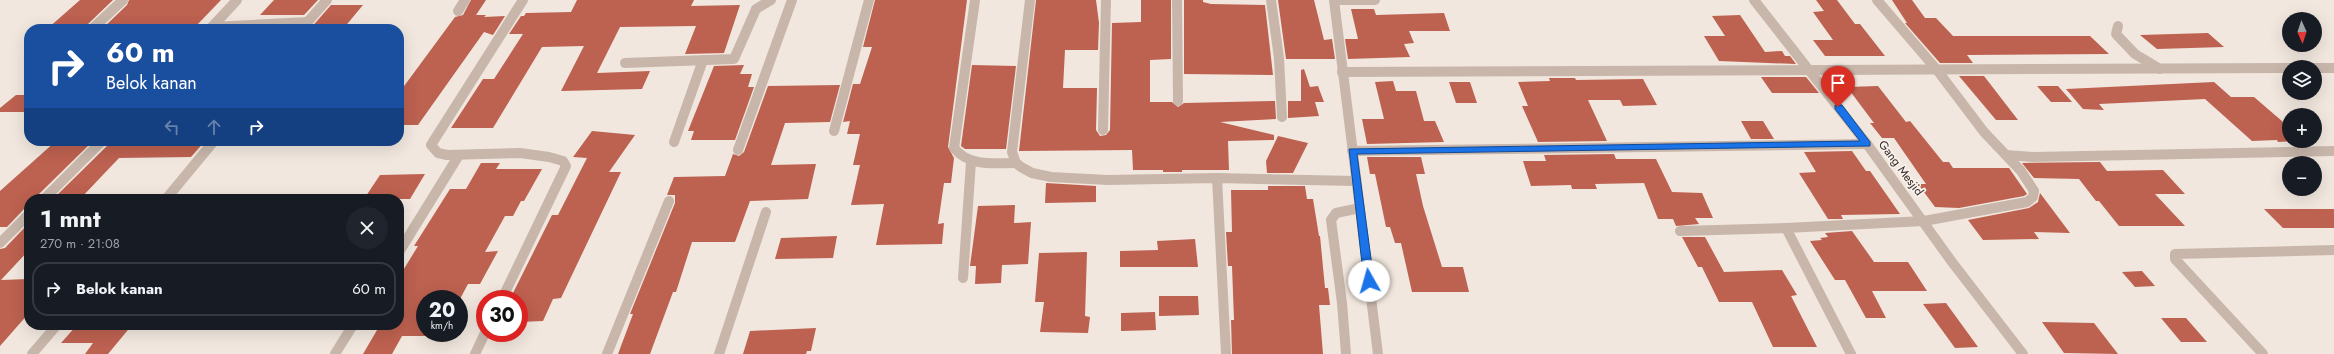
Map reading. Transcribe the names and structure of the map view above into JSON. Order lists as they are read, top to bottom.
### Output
{
  "streets": {
    "street": ["Gang Mesjid"]
  },
  "north": "bottom",
  "page": {
    "map_buttons": ["+", "−"],
    "turn": ["60 m", "Belok kanan"],
    "heading": ["1 mnt", "270 m · 21:08"],
    "list": [
      {
        "name": "Belok kanan",
        "value": "60 m"
      }
    ],
    "speed": "20 km/h",
    "limit": "30"
  }
}
